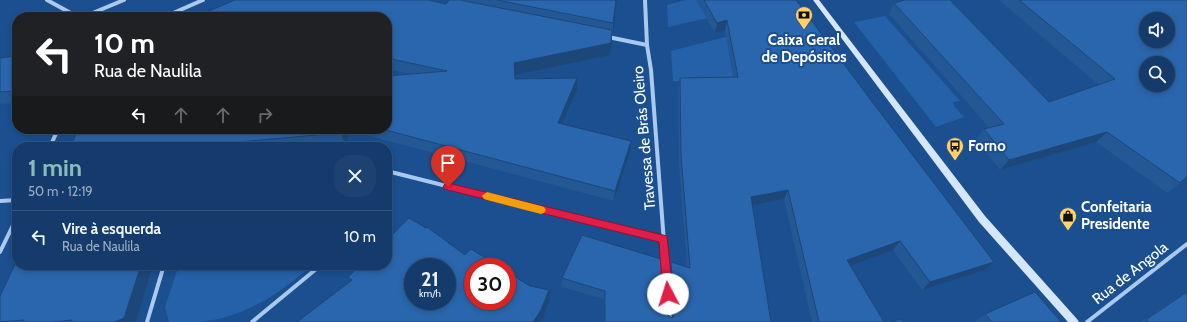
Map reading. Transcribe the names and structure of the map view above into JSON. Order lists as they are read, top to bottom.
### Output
{
  "streets": {
    "street": ["Travessa de Brás Oleiro", "Rua de Angola"]
  },
  "places": {
    "bank": ["Caixa Geral de Depósitos"],
    "bus stop": ["Forno"],
    "shop": ["Confeitaria Presidente"]
  },
  "page": {
    "turn": ["10 m", "Rua de Naulila"],
    "heading": ["1 min", "50 m · 12:19"],
    "list": [
      {
        "name": "Vire à esquerda",
        "note": "Rua de Naulila",
        "value": "10 m"
      }
    ],
    "speed": "21 km/h",
    "limit": "30"
  }
}
